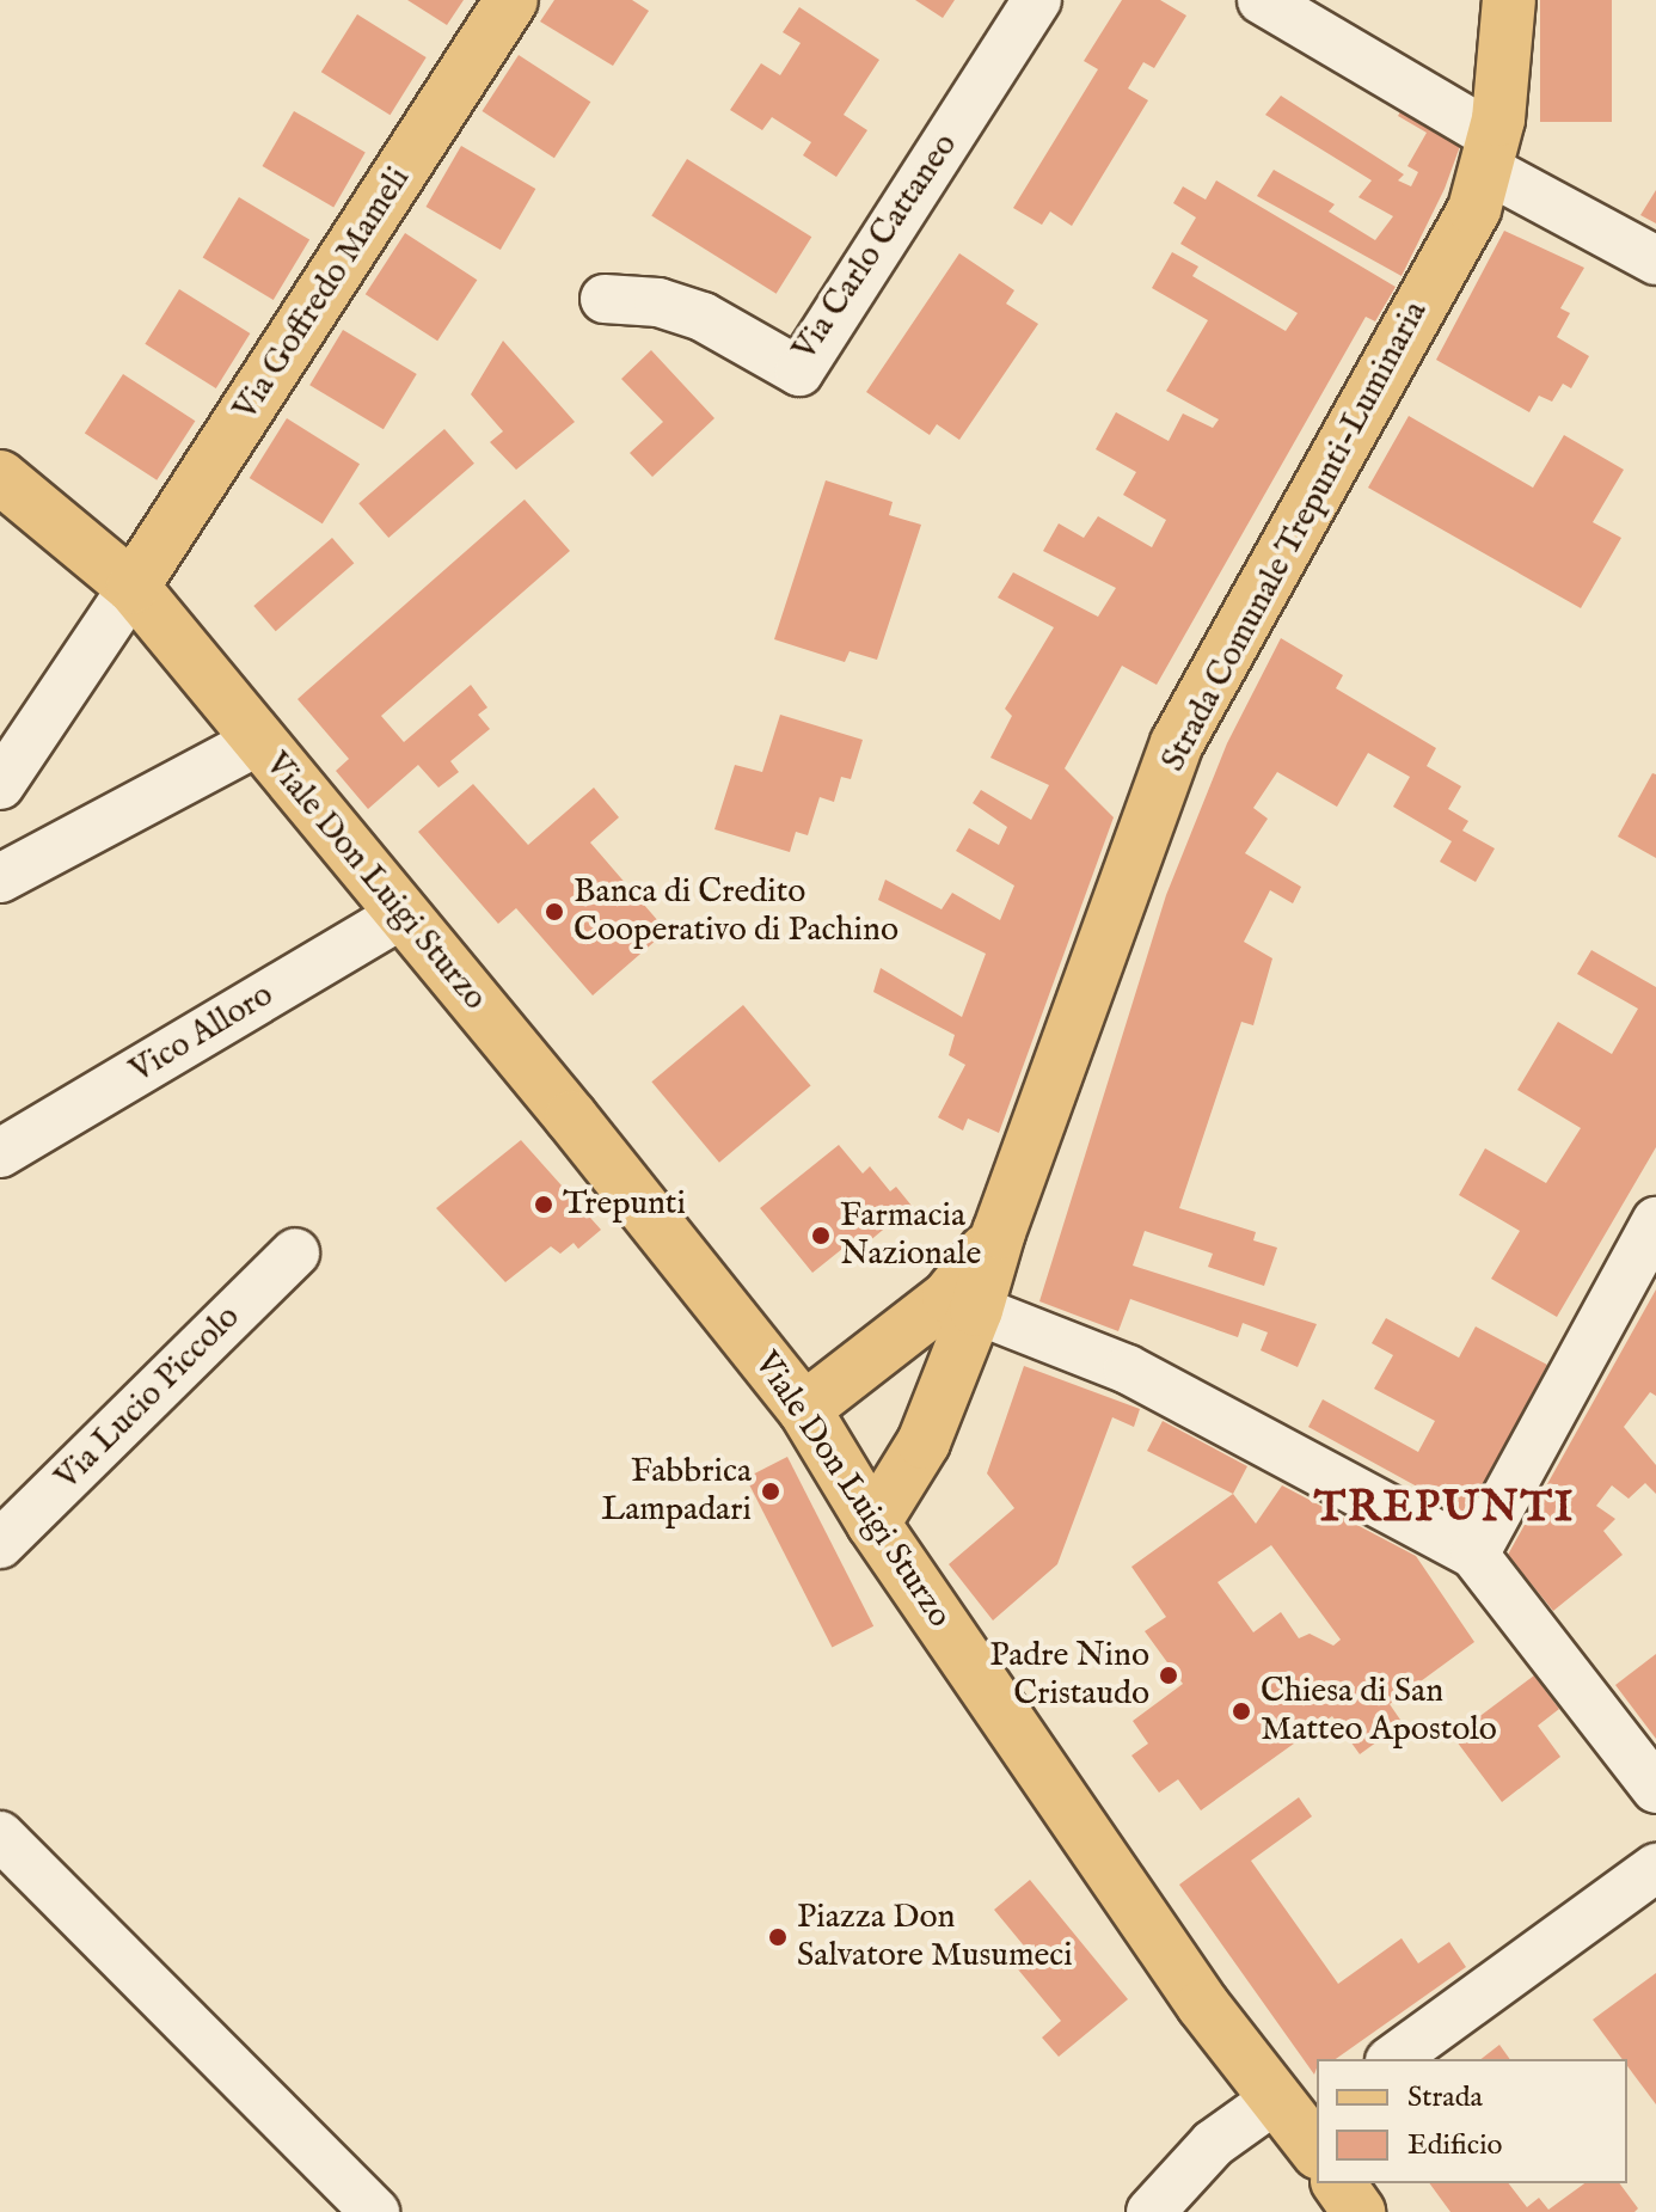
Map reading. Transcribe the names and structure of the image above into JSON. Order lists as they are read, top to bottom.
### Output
{
  "streets": {
    "main road": ["Via Goffredo Mameli", "Strada Comunale Trepunti-Luminaria", "Viale Don Luigi Sturzo"],
    "street": ["Via Carlo Cattaneo", "Vico Alloro", "Via Lucio Piccolo"]
  },
  "crossings": [
    ["Via Goffredo Mameli", "Viale Don Luigi Sturzo"],
    ["Viale Don Luigi Sturzo", "Vico Alloro"]
  ],
  "districts": ["TREPUNTI"],
  "places": [
    "Banca di Credito Cooperativo di Pachino",
    "Trepunti",
    "Farmacia Nazionale",
    "Fabbrica Lampadari",
    "Padre Nino Cristaudo",
    "Chiesa di San Matteo Apostolo",
    "Piazza Don Salvatore Musumeci"
  ],
  "legend": ["Strada", "Edificio"]
}
